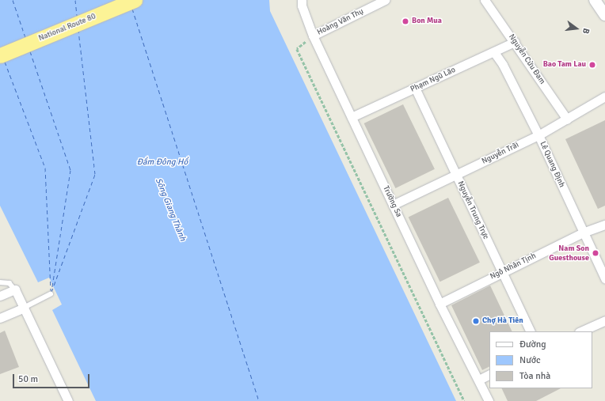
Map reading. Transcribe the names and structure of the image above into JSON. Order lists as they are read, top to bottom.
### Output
{
  "streets": {
    "highway": ["National Route 80"],
    "street": [
      "Hoàng Văn Thụ",
      "Nguyễn Cửu Đam",
      "Phạm Ngũ Lão",
      "Nguyễn Trãi",
      "Lê Quang Định",
      "Trường Sa",
      "Nguyễn Trung Trực",
      "Ngô Nhân Tịnh"
    ]
  },
  "crossings": [
    ["Hoàng Văn Thụ", "Trường Sa"],
    ["Nguyễn Cửu Đam", "Phạm Ngũ Lão"],
    ["Nguyễn Cửu Đam", "Nguyễn Trãi"],
    ["Phạm Ngũ Lão", "Lê Quang Định"],
    ["Phạm Ngũ Lão", "Trường Sa"],
    ["Phạm Ngũ Lão", "Nguyễn Trung Trực"],
    ["Nguyễn Trãi", "Lê Quang Định"],
    ["Nguyễn Trãi", "Trường Sa"],
    ["Nguyễn Trãi", "Nguyễn Trung Trực"],
    ["Lê Quang Định", "Ngô Nhân Tịnh"],
    ["Trường Sa", "Ngô Nhân Tịnh"],
    ["Nguyễn Trung Trực", "Ngô Nhân Tịnh"]
  ],
  "water": ["Đầm Đông Hồ", "Sông Giang Thành"],
  "places": [
    "Bon Mua",
    "Bao Tam Lau",
    "Nam Son Guesthouse",
    "Chợ Hà Tiên"
  ],
  "legend": ["Đường", "Nước", "Tòa nhà"],
  "scale_bar": "50 m",
  "north": "right"
}
